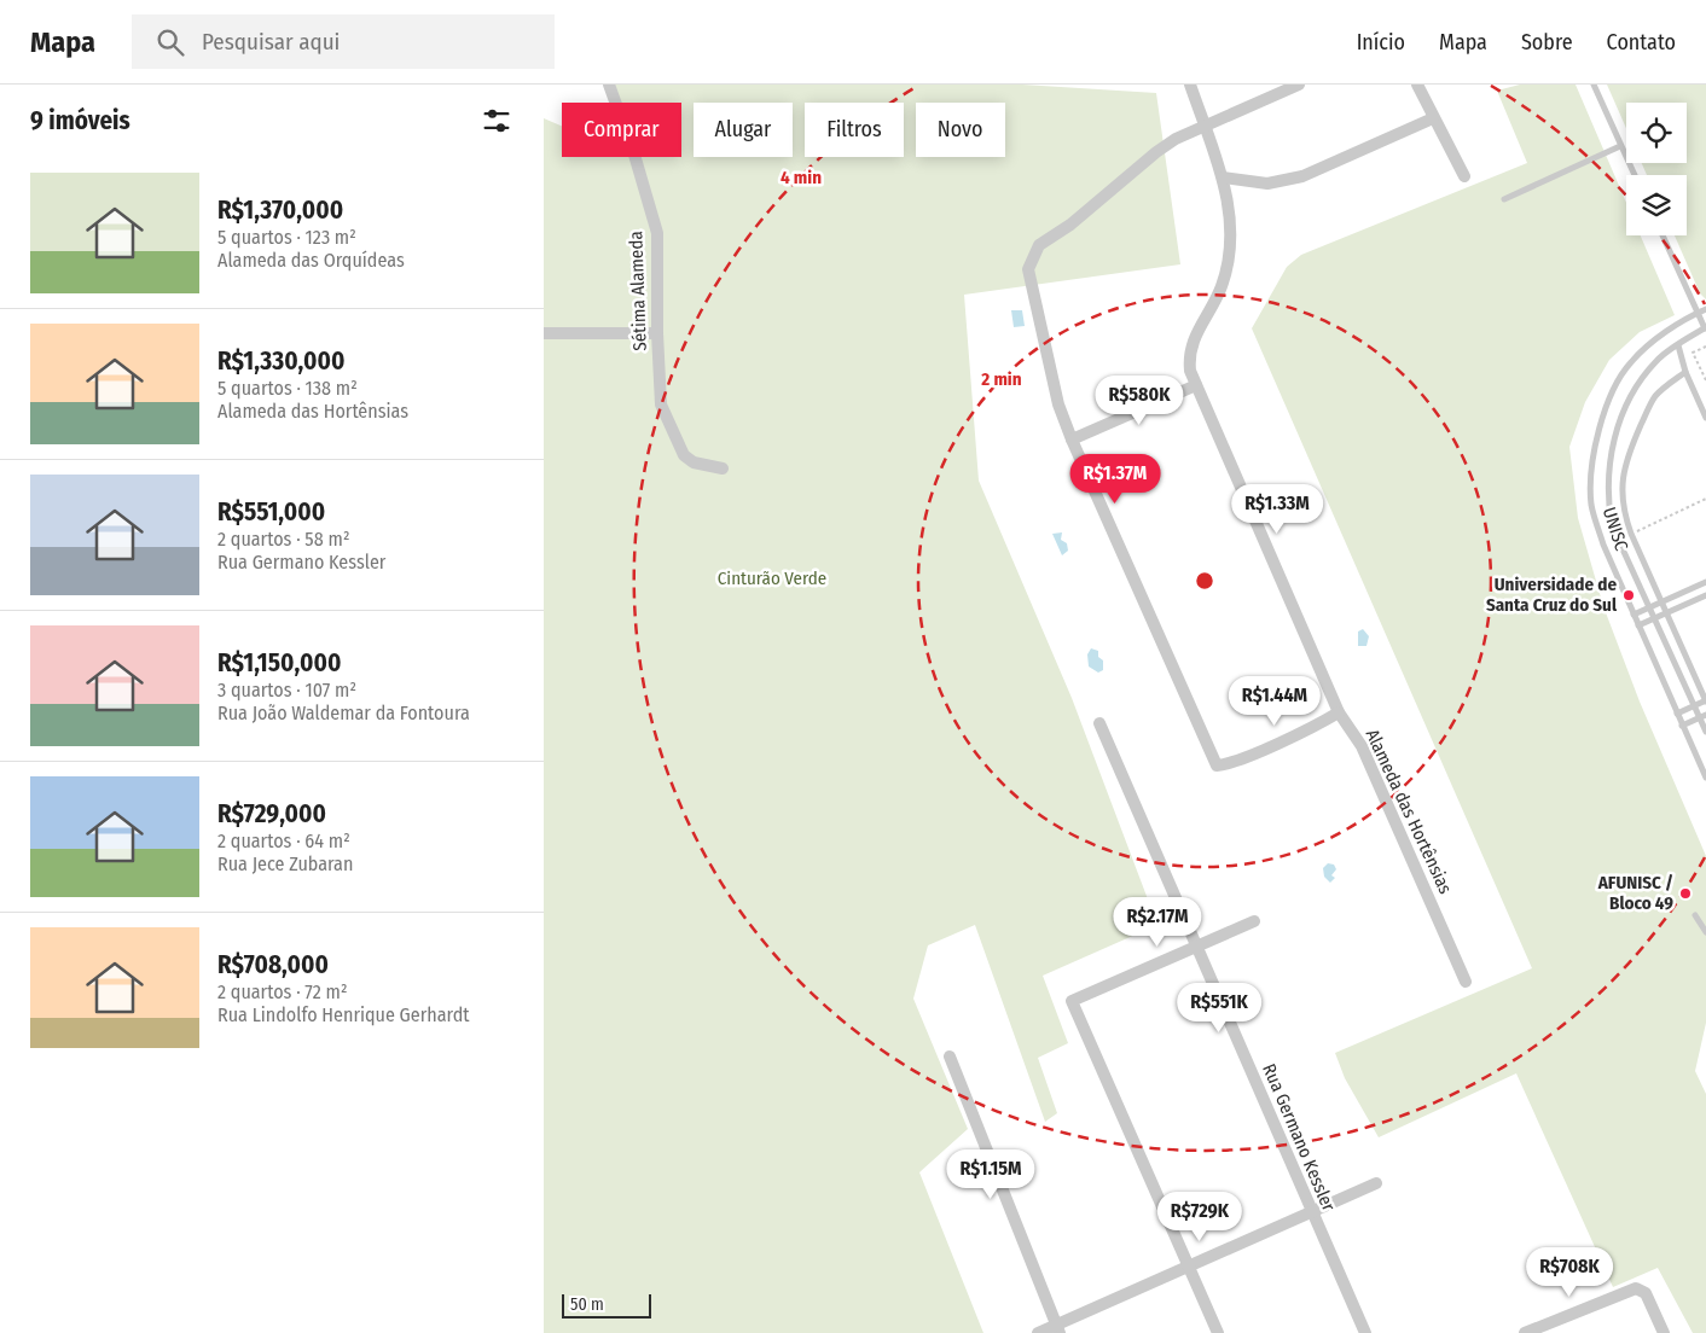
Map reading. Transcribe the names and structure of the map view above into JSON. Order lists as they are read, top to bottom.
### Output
{
  "streets": {
    "street": ["Sétima Alameda", "Alameda das Hortênsias", "Rua Germano Kessler"],
    "lane": ["UNISC"]
  },
  "parks": ["Cinturão Verde"],
  "places": ["Universidade de Santa Cruz do Sul", "AFUNISC / Bloco 49"],
  "scale_bar": "50 m",
  "page": {
    "header": "Mapa",
    "search": "Pesquisar aqui",
    "nav": [
      "Início",
      "Mapa",
      "Sobre",
      "Contato"
    ],
    "heading": "9 imóveis",
    "chip": [
      "Comprar",
      "Alugar",
      "Filtros",
      "Novo"
    ],
    "list": [
      {
        "name": "R$1,370,000",
        "note": "5 quartos · 123 m² · Alameda das Orquídeas"
      },
      {
        "name": "R$1,330,000",
        "note": "5 quartos · 138 m² · Alameda das Hortênsias"
      },
      {
        "name": "R$551,000",
        "note": "2 quartos · 58 m² · Rua Germano Kessler"
      },
      {
        "name": "R$1,150,000",
        "note": "3 quartos · 107 m² · Rua João Waldemar da Fontoura"
      },
      {
        "name": "R$729,000",
        "note": "2 quartos · 64 m² · Rua Jece Zubaran"
      },
      {
        "name": "R$708,000",
        "note": "2 quartos · 72 m² · Rua Lindolfo Henrique Gerhardt"
      }
    ],
    "price": [
      "R$580K",
      "R$1.37M",
      "R$1.33M",
      "R$1.44M",
      "R$2.17M",
      "R$551K",
      "R$1.15M",
      "R$729K",
      "R$708K"
    ],
    "scale": "50 m"
  },
  "rings": ["4 min", "2 min"]
}
